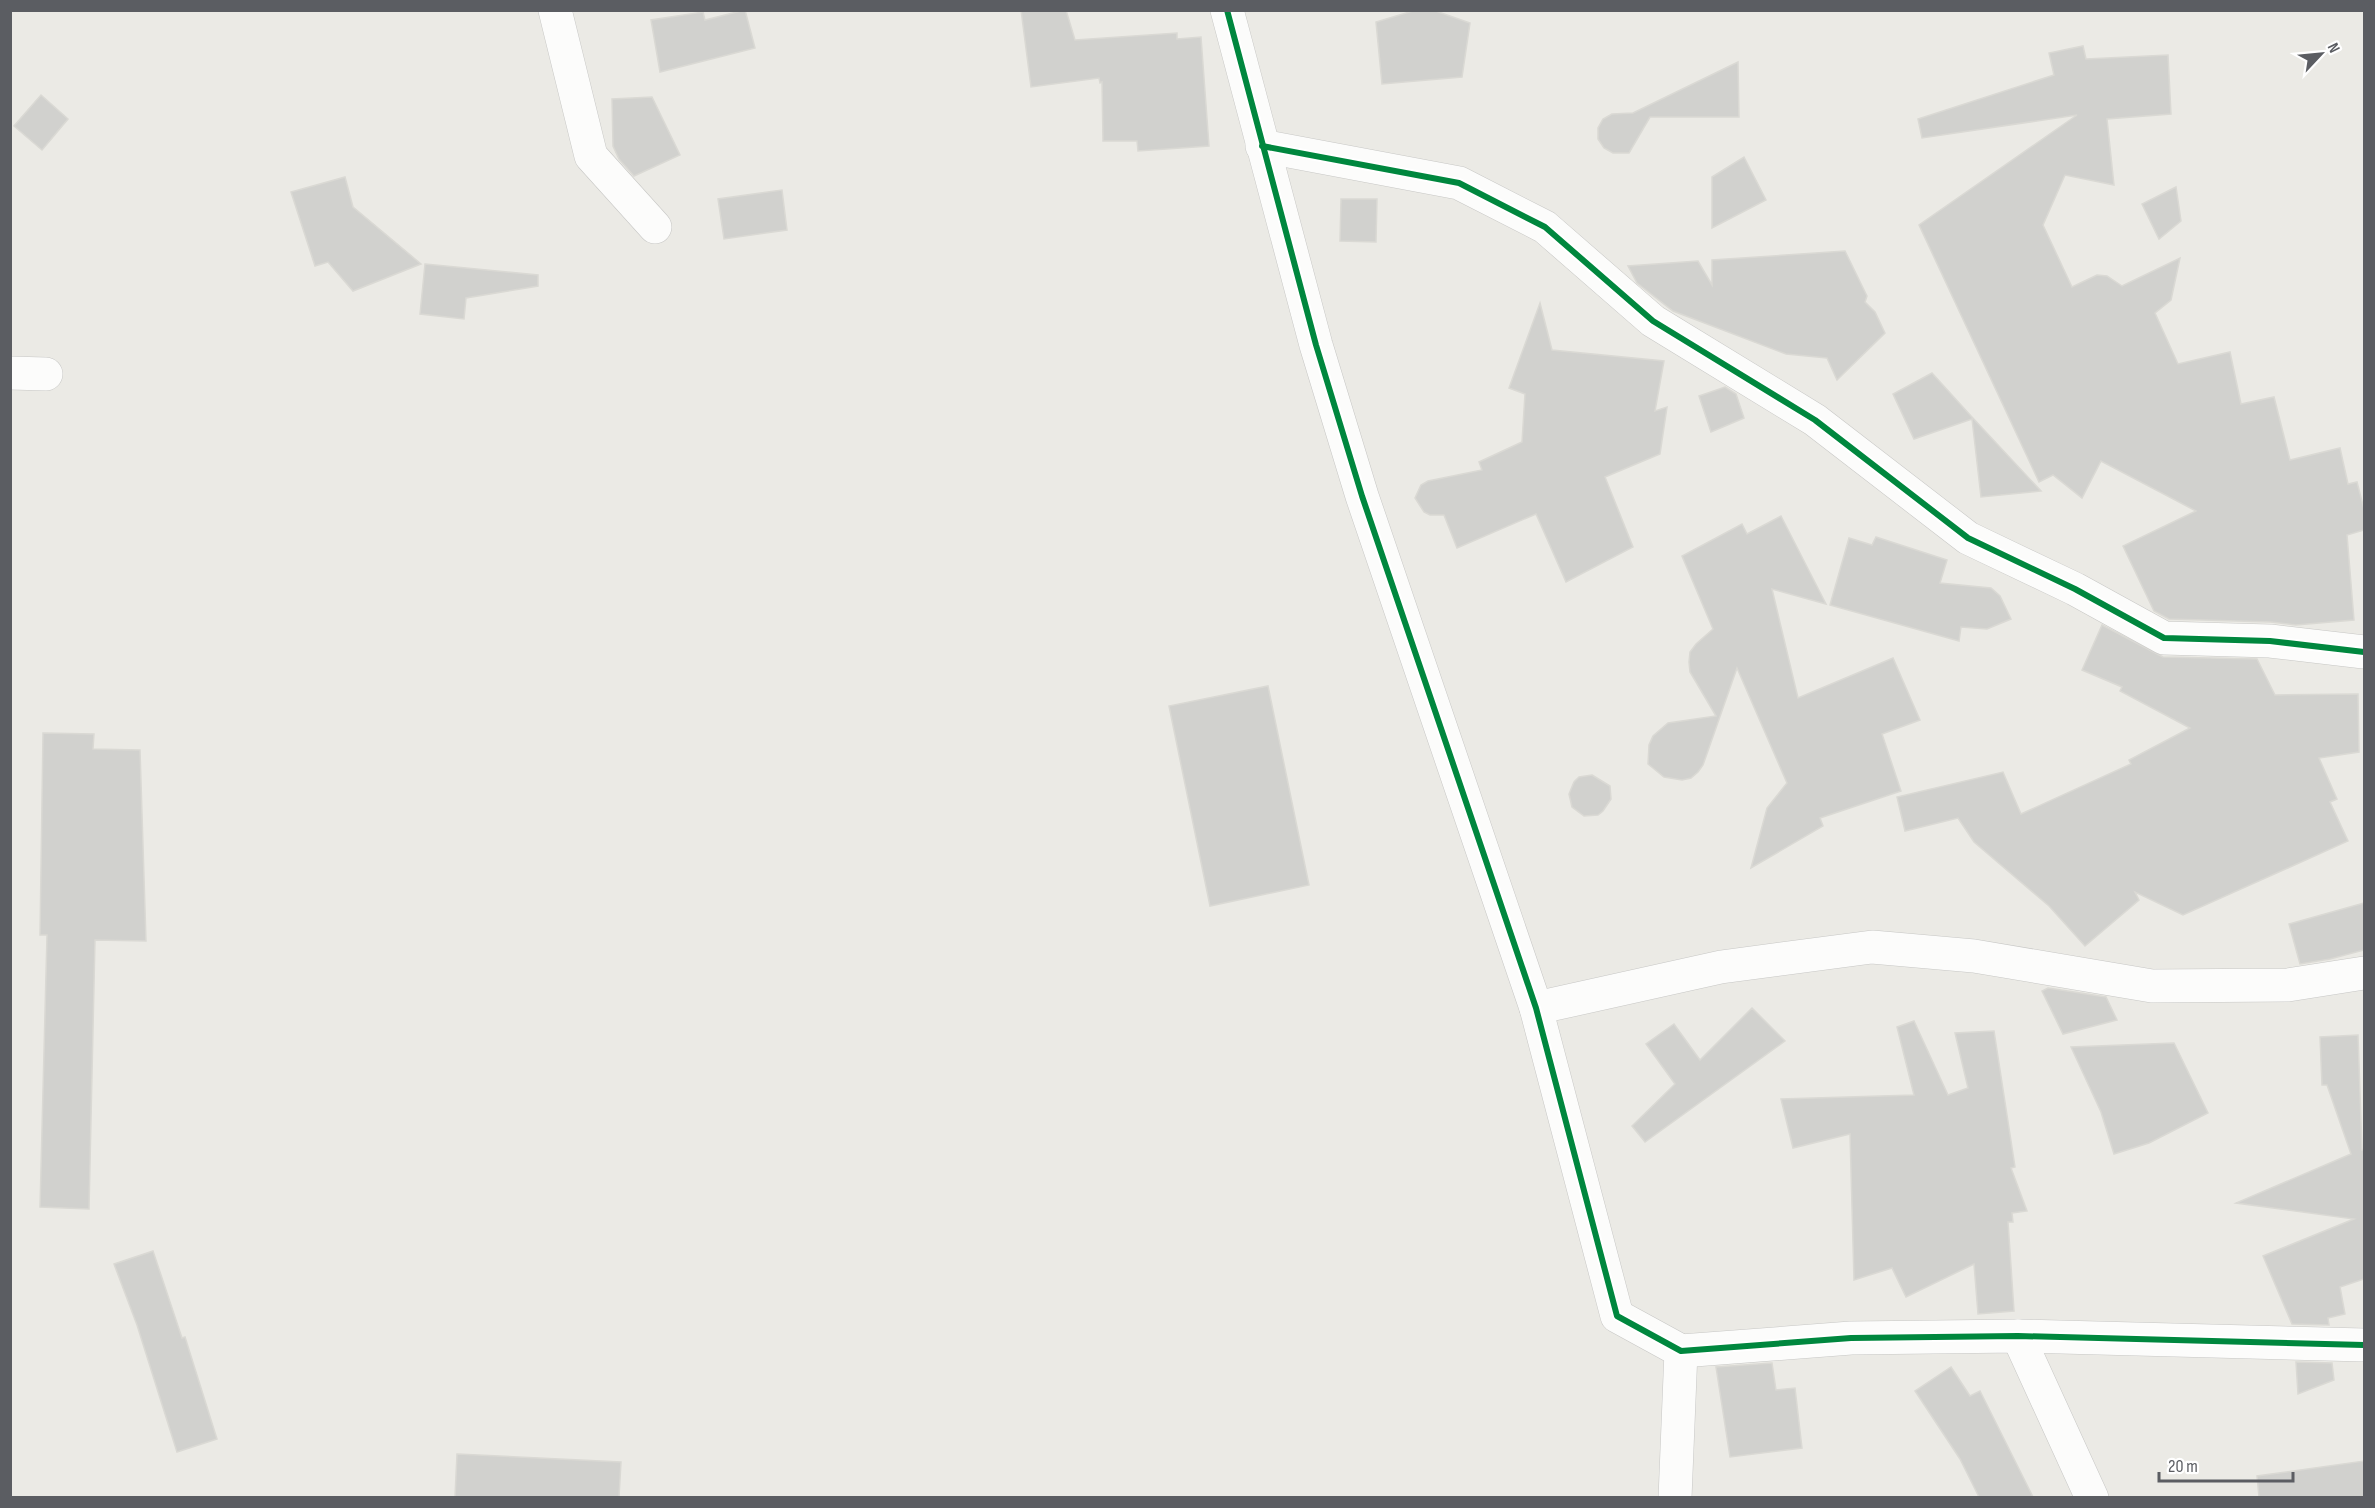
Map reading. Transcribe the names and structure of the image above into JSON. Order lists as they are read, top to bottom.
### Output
{
  "scale_bar": "20 m",
  "north": "top right"
}
